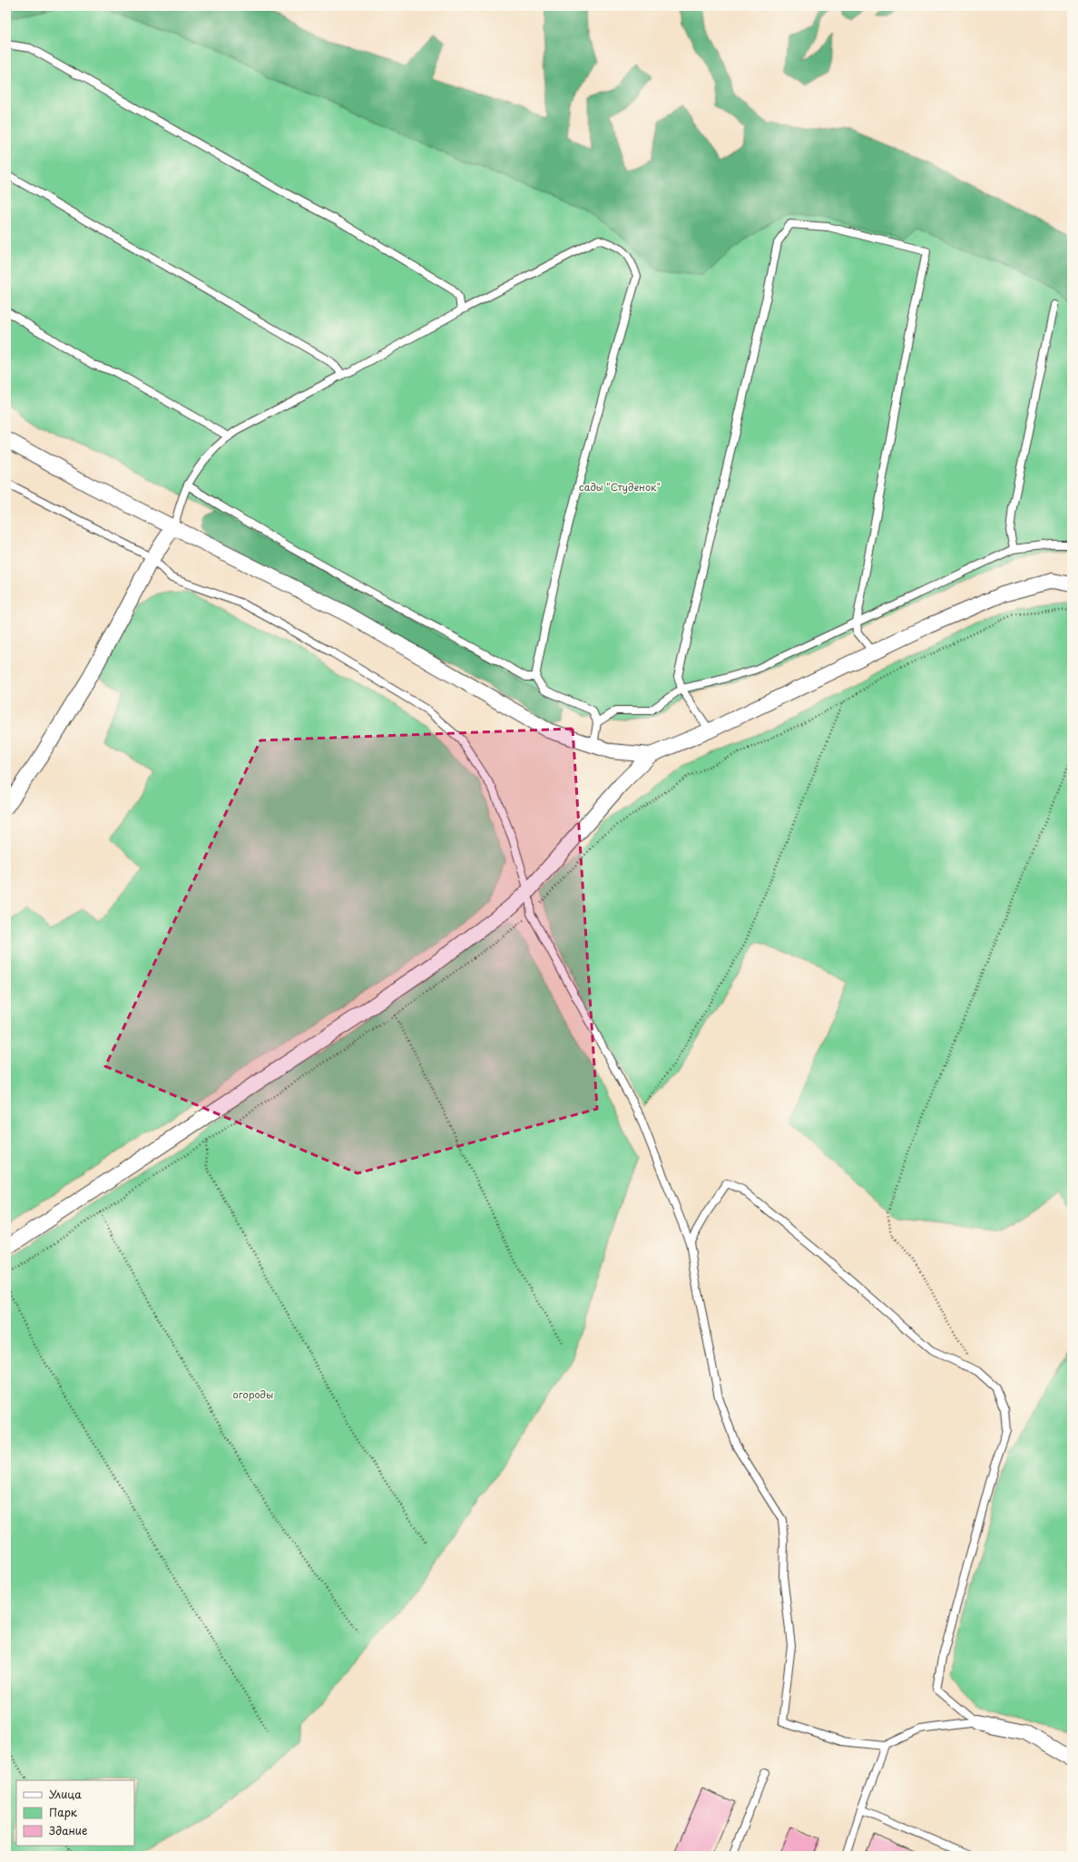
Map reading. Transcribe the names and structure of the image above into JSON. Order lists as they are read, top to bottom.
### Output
{
  "parks": ["сады \"Студенок\"", "огороды"],
  "legend": ["Улица", "Парк", "Здание"]
}
